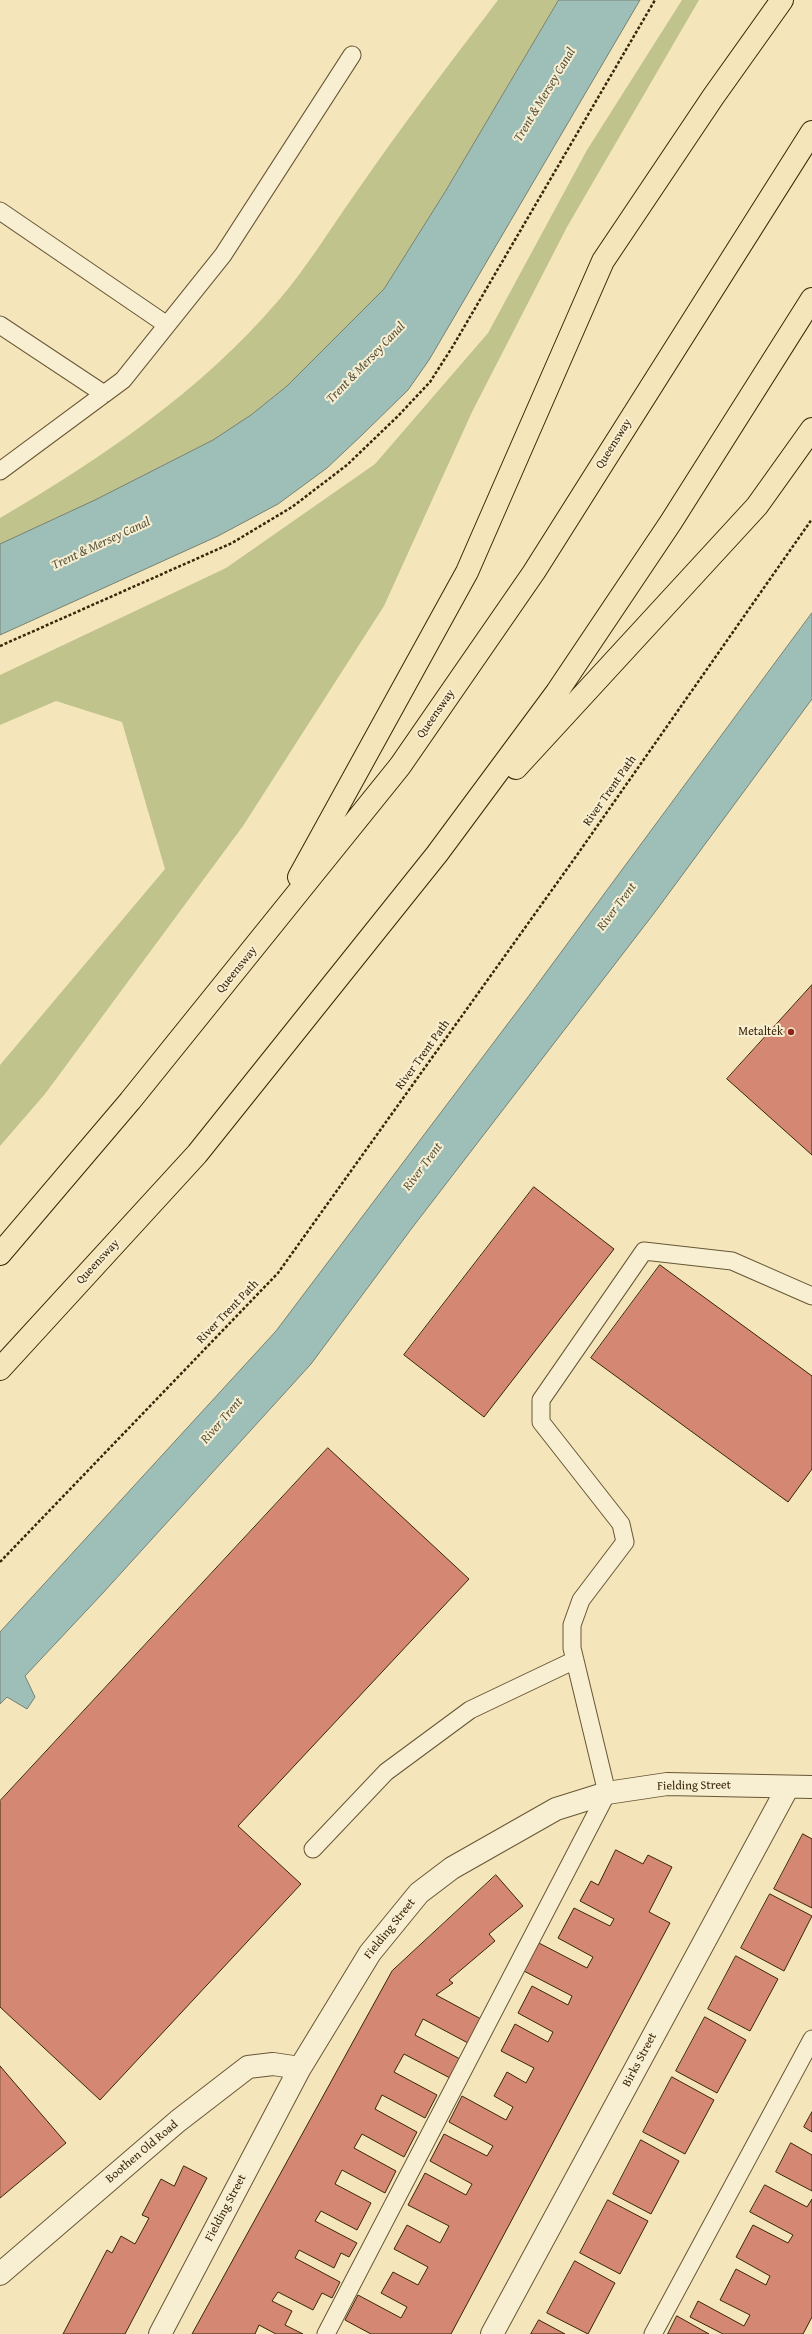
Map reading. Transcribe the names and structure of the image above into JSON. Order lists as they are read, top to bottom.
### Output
{
  "streets": {
    "highway": ["Queensway"],
    "street": ["Fielding Street", "Birks Street", "Boothen Old Road"],
    "path": ["River Trent Path"]
  },
  "crossings": [
    ["Fielding Street", "Birks Street"],
    ["Fielding Street", "Boothen Old Road"]
  ],
  "water": ["Trent & Mersey Canal", "River Trent"],
  "places": ["Metaltek"]
}
